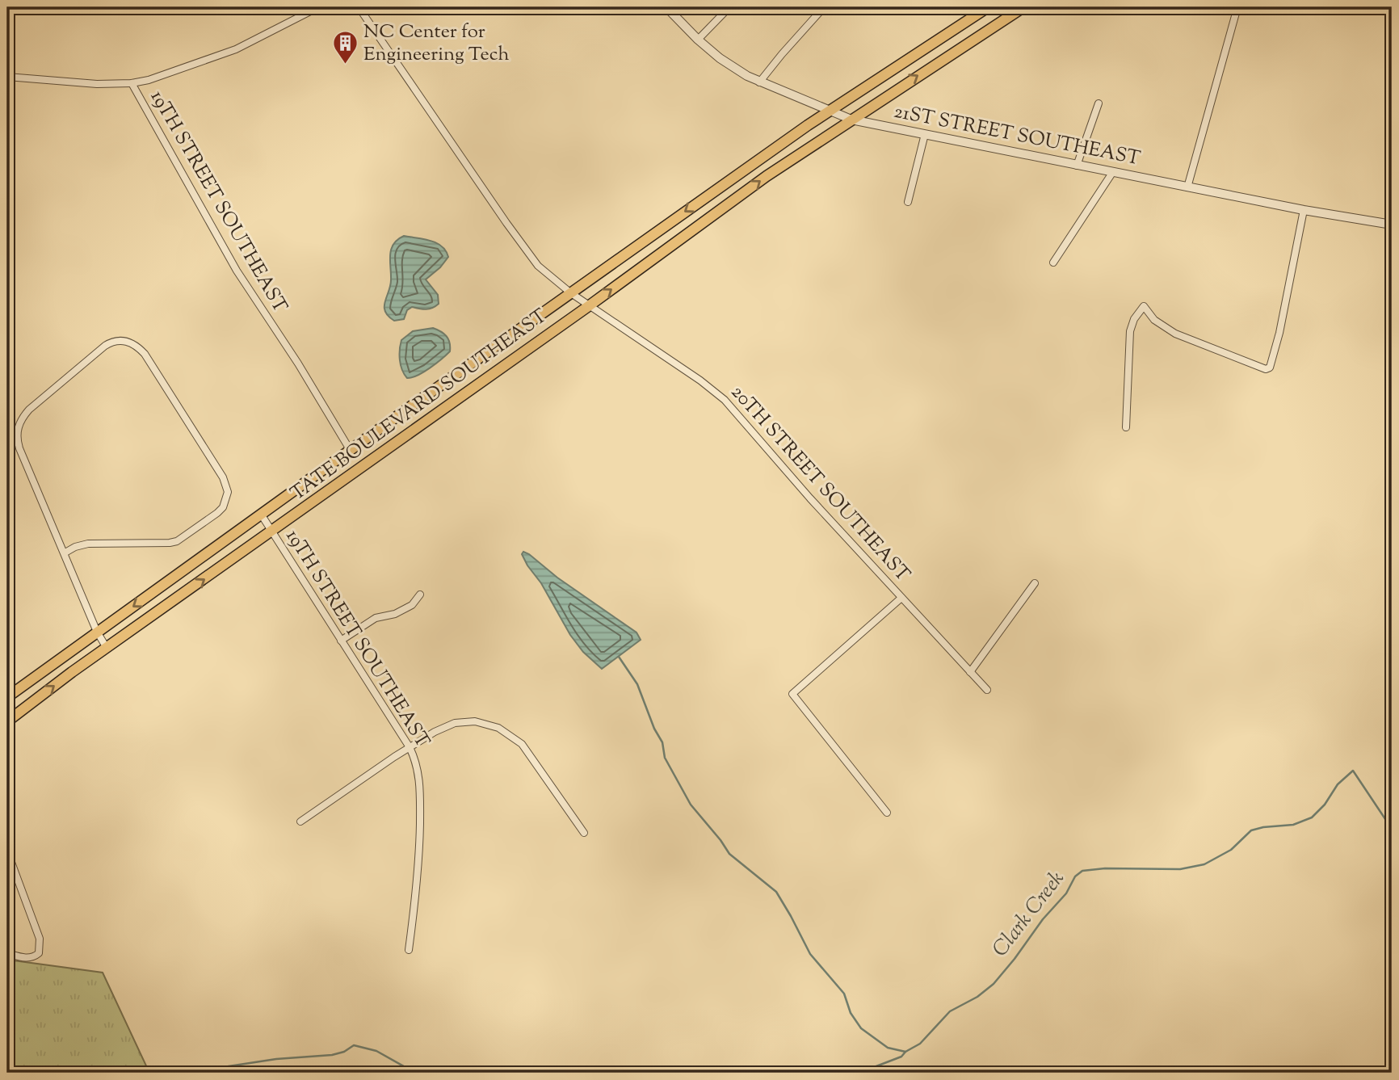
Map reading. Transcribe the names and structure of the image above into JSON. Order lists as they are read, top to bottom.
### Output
{
  "streets": {
    "main road": ["TATE BOULEVARD SOUTHEAST"],
    "street": ["21ST STREET SOUTHEAST", "19TH STREET SOUTHEAST", "20TH STREET SOUTHEAST"]
  },
  "crossings": [
    ["21ST STREET SOUTHEAST", "TATE BOULEVARD SOUTHEAST"],
    ["19TH STREET SOUTHEAST", "TATE BOULEVARD SOUTHEAST"],
    ["TATE BOULEVARD SOUTHEAST", "20TH STREET SOUTHEAST"]
  ],
  "water": ["Clark Creek"],
  "places": {
    "building": ["NC Center for Engineering Tech"]
  }
}
